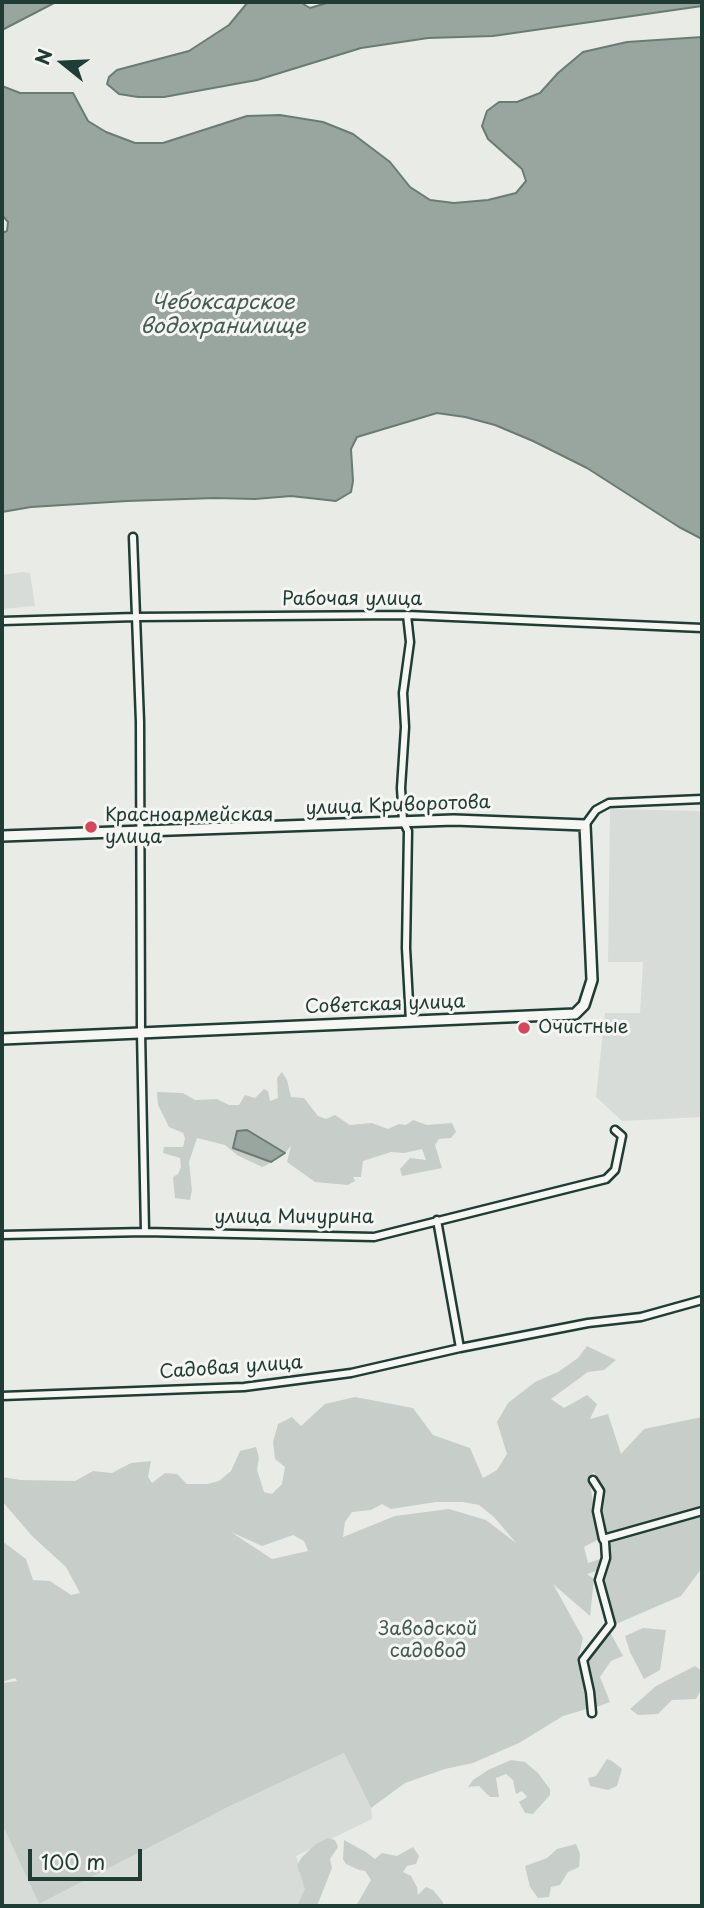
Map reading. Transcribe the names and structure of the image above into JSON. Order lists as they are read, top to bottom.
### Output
{
  "streets": {
    "street": [
      "Рабочая улица",
      "улица Криворотова",
      "Советская улица",
      "улица Мичурина",
      "Садовая улица"
    ]
  },
  "crossings": [
    ["улица Криворотова", "Советская улица"]
  ],
  "water": ["Чебоксарское водохранилище"],
  "parks": ["Заводской садовод"],
  "places": ["Красноармейская улица", "Очистные"],
  "scale_bar": "100 m",
  "north": "left"
}
